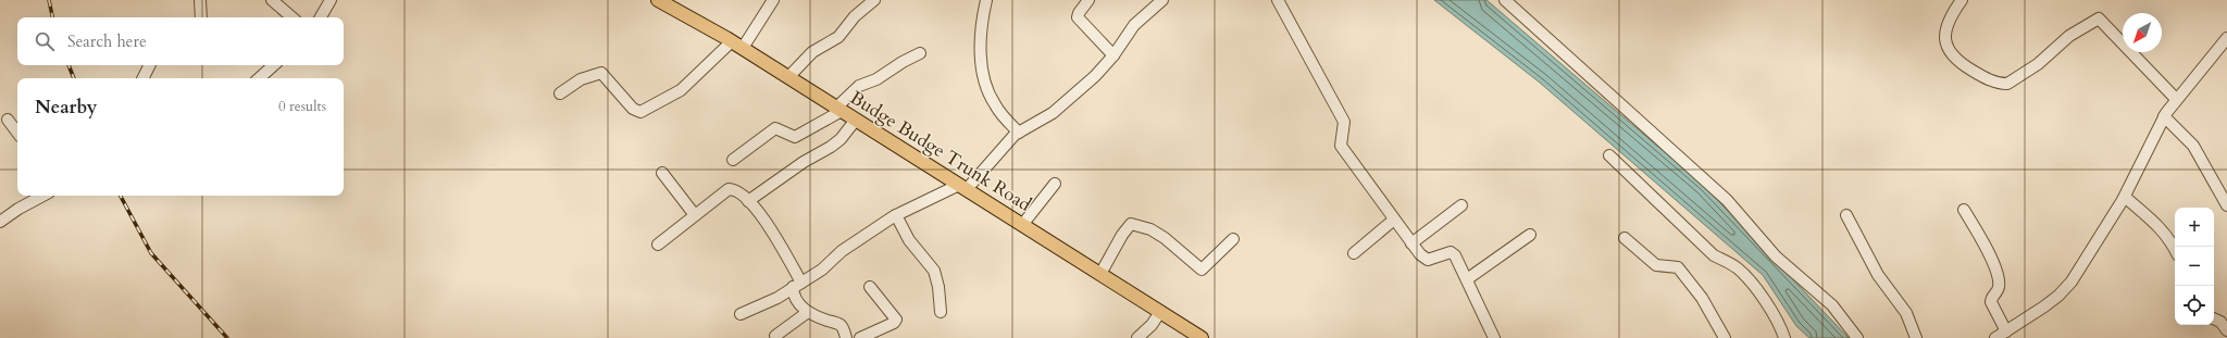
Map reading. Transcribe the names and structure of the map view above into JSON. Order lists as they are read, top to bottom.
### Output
{
  "streets": {
    "main road": ["Budge Budge Trunk Road"]
  },
  "north": "bottom left",
  "page": {
    "search": "Search here",
    "heading": ["Nearby", "0 results"],
    "map_buttons": ["+", "−"]
  }
}
